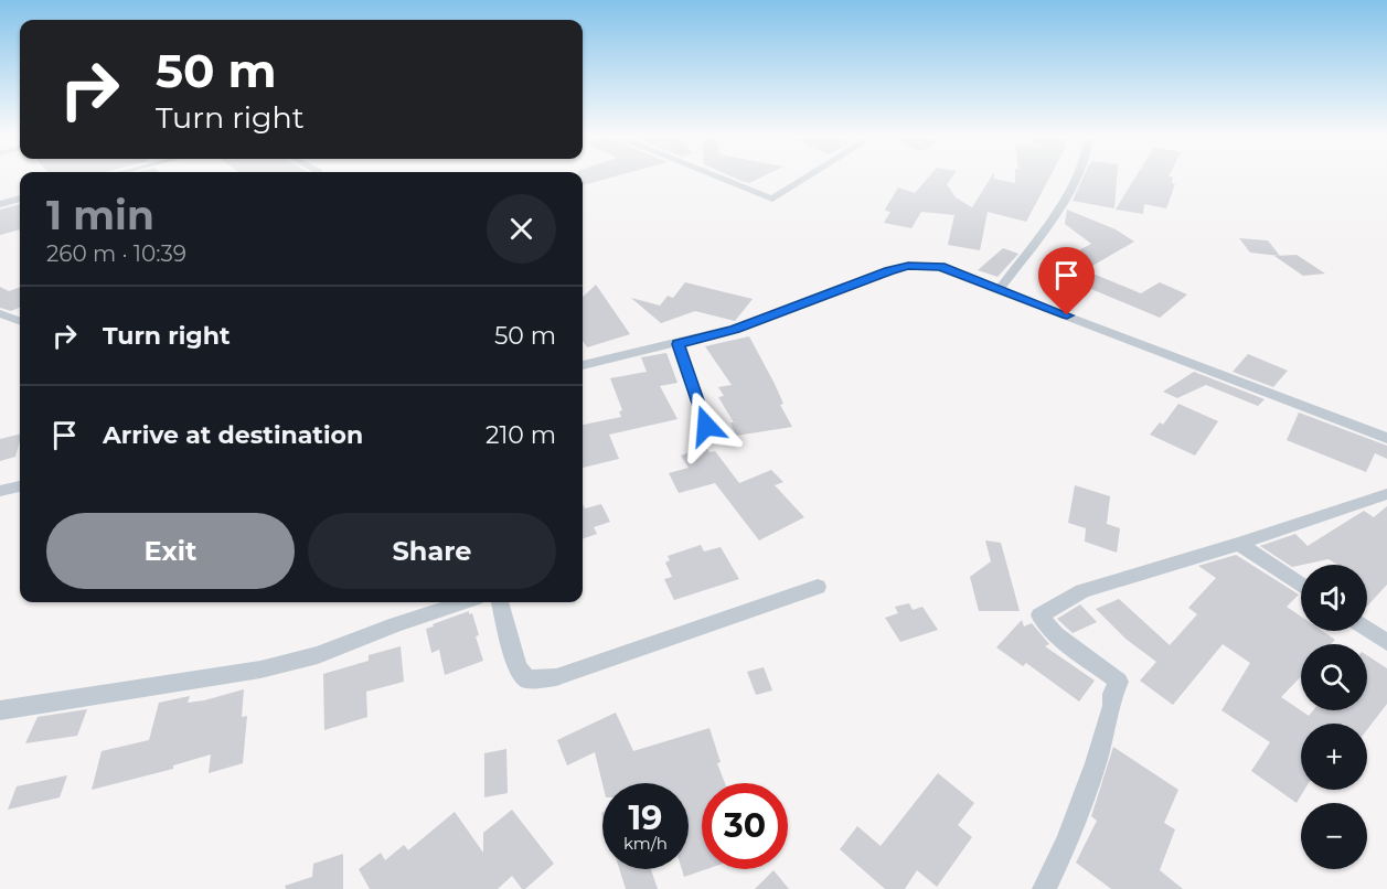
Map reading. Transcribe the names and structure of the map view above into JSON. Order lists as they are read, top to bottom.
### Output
{
  "page": {
    "turn": ["50 m", "Turn right"],
    "heading": ["1 min", "260 m · 10:39"],
    "list": [
      {
        "name": "Turn right",
        "value": "50 m"
      },
      {
        "name": "Arrive at destination",
        "value": "210 m"
      }
    ],
    "buttons": ["Exit", "Share"],
    "map_buttons": ["+", "−"],
    "speed": "19 km/h",
    "limit": "30"
  }
}
